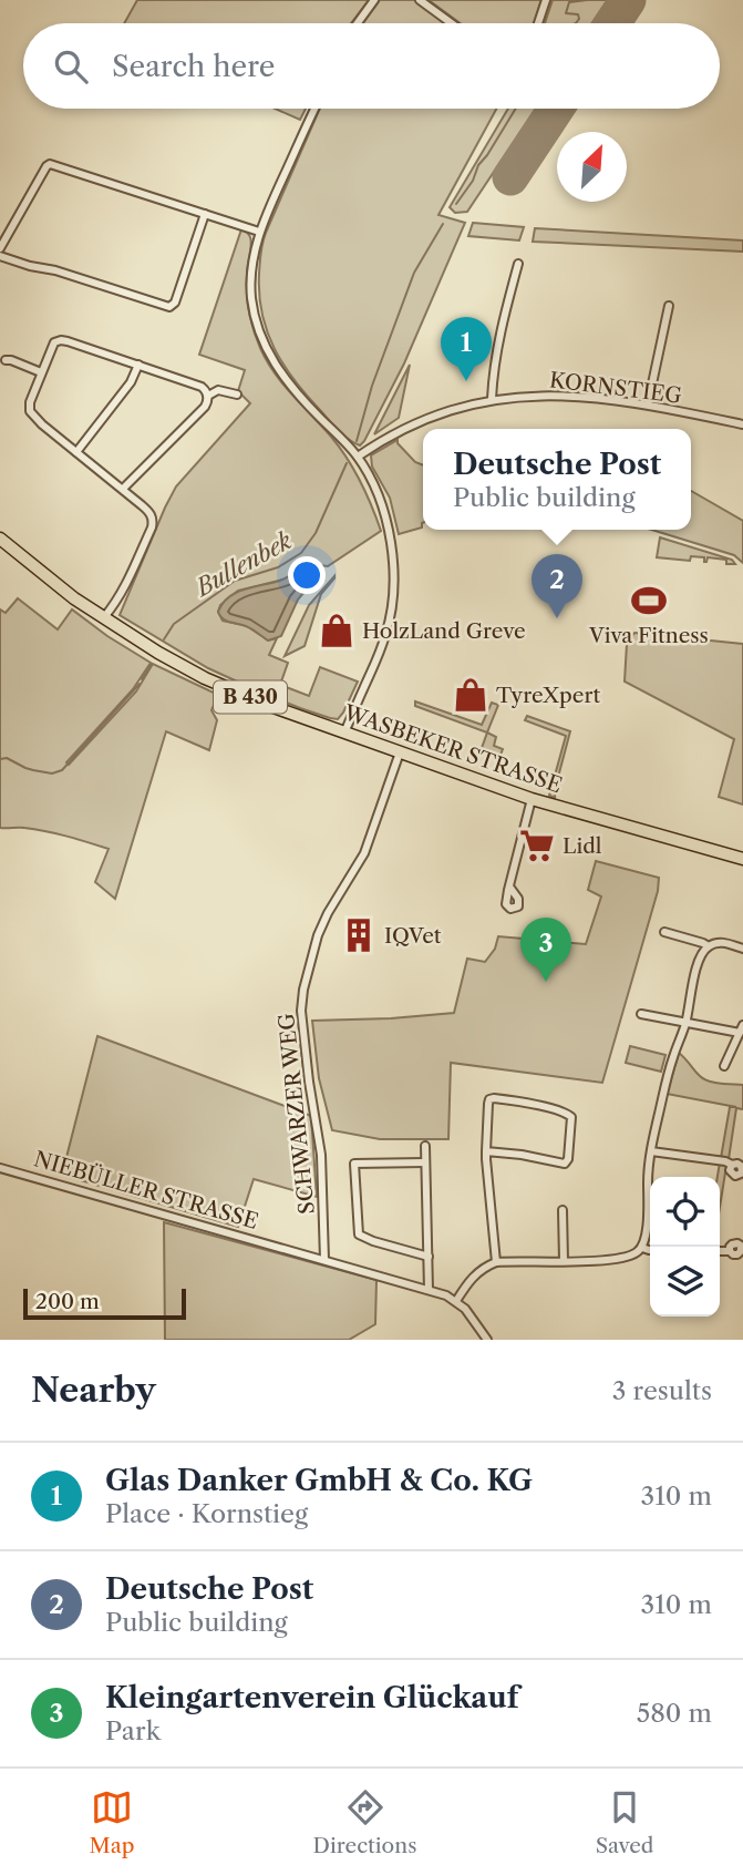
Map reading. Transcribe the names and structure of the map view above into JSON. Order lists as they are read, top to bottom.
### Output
{
  "streets": {
    "main road": ["B 430", "WASBEKER STRASSE"],
    "street": ["KORNSTIEG", "SCHWARZER WEG", "NIEBÜLLER STRASSE"]
  },
  "crossings": [
    ["B 430", "WASBEKER STRASSE"],
    ["WASBEKER STRASSE", "SCHWARZER WEG"],
    ["SCHWARZER WEG", "NIEBÜLLER STRASSE"]
  ],
  "water": ["Bullenbek"],
  "places": {
    "sports": ["Viva Fitness"],
    "shop": ["HolzLand Greve", "TyreXpert"],
    "supermarket": ["Lidl"],
    "building": ["IQVet"]
  },
  "scale_bar": "200 m",
  "north": "top right",
  "page": {
    "search": "Search here",
    "pins": ["1", "2", "3"],
    "popup": ["Deutsche Post", "Public building"],
    "scale": "200 m",
    "heading": ["Nearby", "3 results"],
    "list": [
      {
        "mark": "1",
        "name": "Glas Danker GmbH & Co. KG",
        "note": "Place · Kornstieg",
        "value": "310 m"
      },
      {
        "mark": "2",
        "name": "Deutsche Post",
        "note": "Public building",
        "value": "310 m"
      },
      {
        "mark": "3",
        "name": "Kleingartenverein Glückauf",
        "note": "Park",
        "value": "580 m"
      }
    ],
    "nav": ["Map", "Directions", "Saved"]
  }
}
